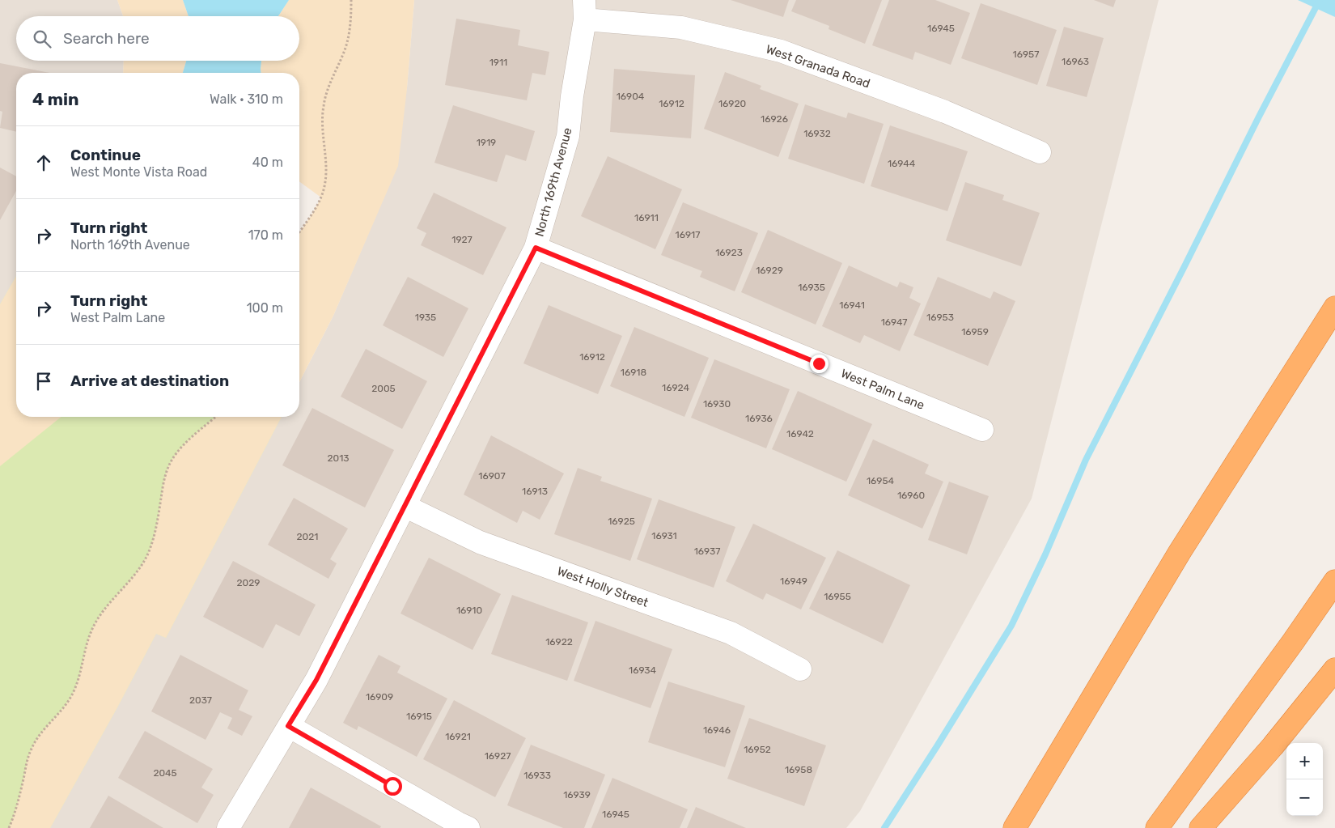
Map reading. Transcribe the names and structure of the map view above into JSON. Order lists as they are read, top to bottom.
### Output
{
  "streets": {
    "street": [
      "West Granada Road",
      "North 169th Avenue",
      "West Palm Lane",
      "West Holly Street"
    ]
  },
  "crossings": [
    ["West Granada Road", "North 169th Avenue"],
    ["North 169th Avenue", "West Palm Lane"],
    ["North 169th Avenue", "West Holly Street"]
  ],
  "house_numbers": [
    "16945",
    "16957",
    "16963",
    "1911",
    "16904",
    "16912",
    "16920",
    "16926",
    "16932",
    "1919",
    "16944",
    "16911",
    "16917",
    "1927",
    "16923",
    "16929",
    "16935",
    "16941",
    "1935",
    "16953",
    "16947",
    "16959",
    "16912",
    "16918",
    "16924",
    "2005",
    "16930",
    "16936",
    "16942",
    "2013",
    "16907",
    "16954",
    "16913",
    "16960",
    "16925",
    "16931",
    "2021",
    "16937",
    "16949",
    "2029",
    "16955",
    "16910",
    "16922",
    "16934",
    "16909",
    "2037",
    "16915",
    "16946",
    "16921",
    "16952",
    "16927",
    "16958",
    "2045",
    "16933",
    "16939",
    "16945"
  ],
  "page": {
    "search": "Search here",
    "heading": ["4 min", "Walk · 310 m"],
    "list": [
      ["Continue", "West Monte Vista Road", "40 m"],
      ["Turn right", "North 169th Avenue", "170 m"],
      ["Turn right", "West Palm Lane", "100 m"],
      "Arrive at destination"
    ],
    "map_buttons": ["+", "−"]
  }
}
